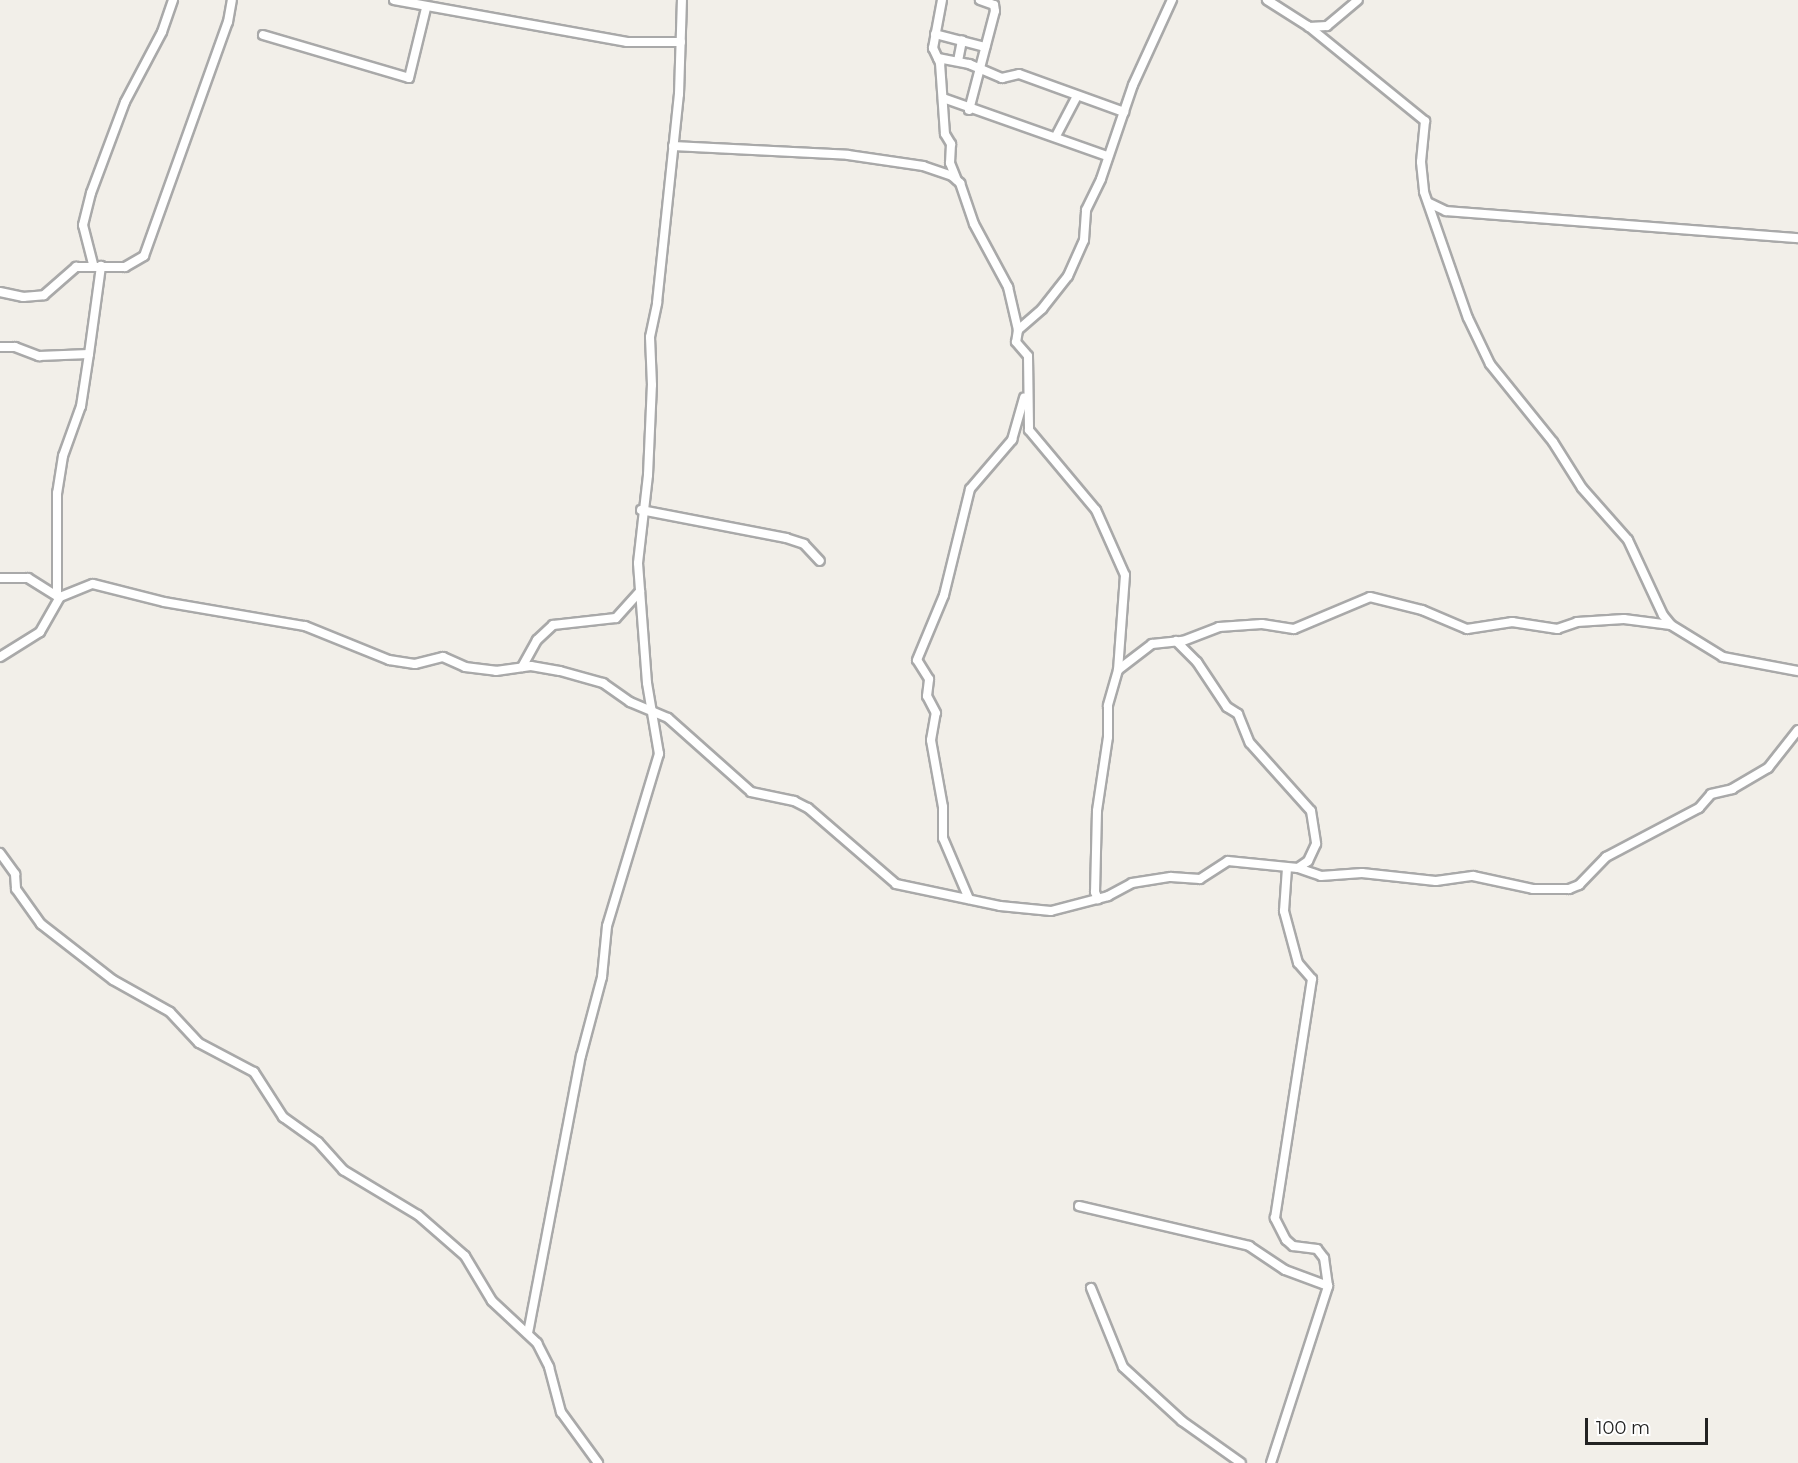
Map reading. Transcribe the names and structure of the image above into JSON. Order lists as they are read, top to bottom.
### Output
{
  "scale_bar": "100 m"
}
